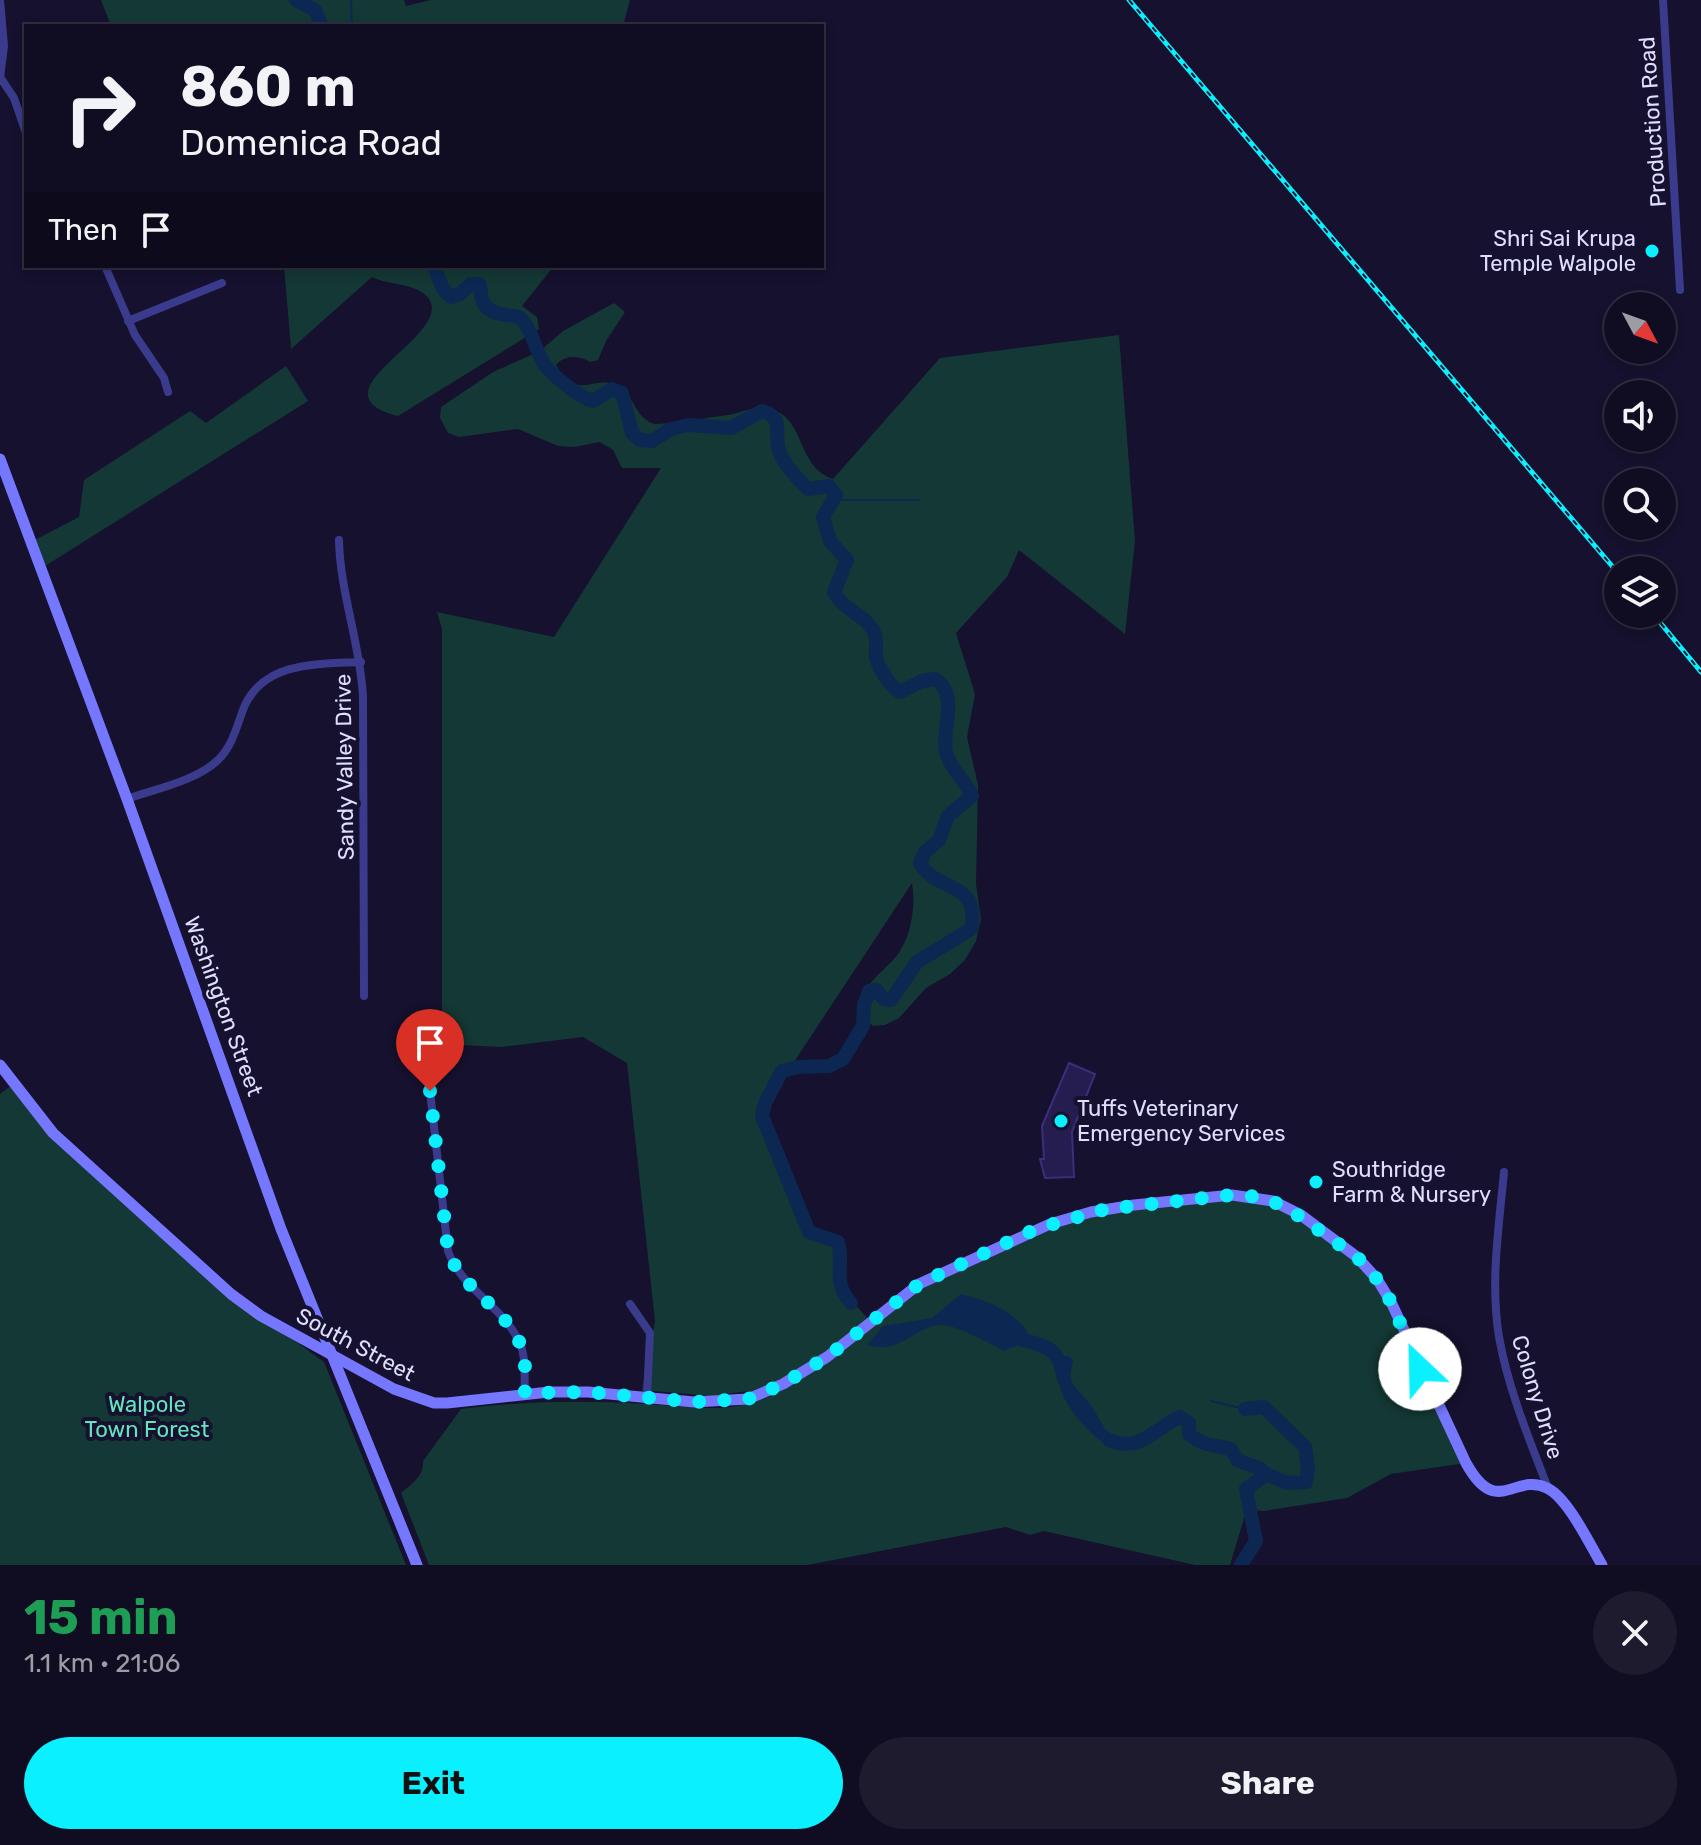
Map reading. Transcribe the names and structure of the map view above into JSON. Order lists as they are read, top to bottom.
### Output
{
  "streets": {
    "street": [
      "Production Road",
      "Sandy Valley Drive",
      "Washington Street",
      "South Street",
      "Colony Drive"
    ]
  },
  "crossings": [
    ["Washington Street", "South Street"],
    ["South Street", "Colony Drive"]
  ],
  "parks": ["Walpole Town Forest"],
  "places": ["Shri Sai Krupa Temple Walpole", "Tuffs Veterinary Emergency Services", "Southridge Farm & Nursery"],
  "north": "bottom right",
  "page": {
    "turn": ["860 m", "Domenica Road"],
    "then": "Then",
    "heading": ["15 min", "1.1 km · 21:06"],
    "buttons": ["Exit", "Share"]
  }
}
